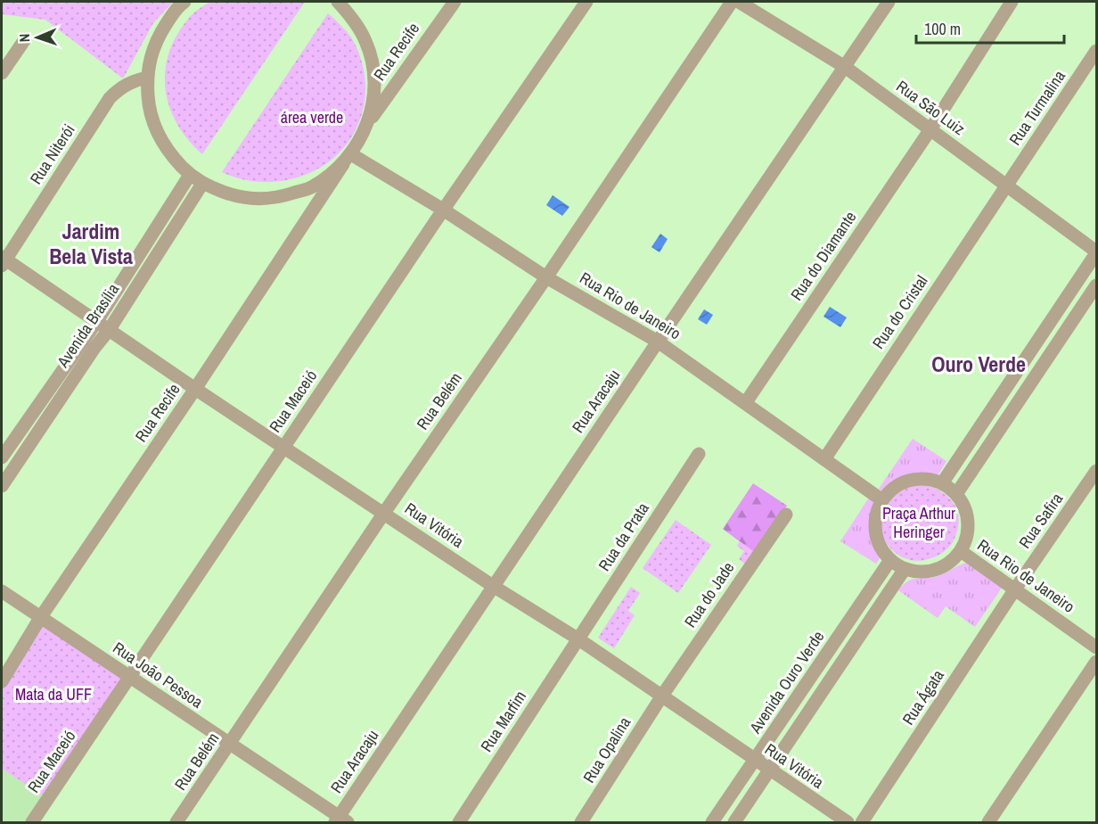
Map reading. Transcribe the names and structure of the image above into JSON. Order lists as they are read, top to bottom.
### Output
{
  "streets": {
    "street": [
      "Rua Recife",
      "Rua São Luiz",
      "Rua Turmalina",
      "Rua Niterói",
      "Rua do Diamante",
      "Rua Rio de Janeiro",
      "Rua do Cristal",
      "Avenida Brasília",
      "Rua Maceió",
      "Rua Belém",
      "Rua Aracaju",
      "Rua Safira",
      "Rua Vitória",
      "Rua da Prata",
      "Rua do Jade",
      "Rua João Pessoa",
      "Avenida Ouro Verde",
      "Rua Ágata",
      "Rua Marfim",
      "Rua Opalina"
    ]
  },
  "crossings": [
    ["Rua Recife", "Rua Rio de Janeiro"],
    ["Rua Recife", "Rua Vitória"],
    ["Rua Recife", "Rua João Pessoa"],
    ["Rua São Luiz", "Rua Turmalina"],
    ["Rua São Luiz", "Rua do Diamante"],
    ["Rua São Luiz", "Rua do Cristal"],
    ["Rua São Luiz", "Rua Aracaju"],
    ["Rua Turmalina", "Rua do Cristal"],
    ["Rua Niterói", "Rua Vitória"],
    ["Rua do Diamante", "Rua Rio de Janeiro"],
    ["Rua Rio de Janeiro", "Rua do Cristal"],
    ["Rua Rio de Janeiro", "Rua Maceió"],
    ["Rua Rio de Janeiro", "Rua Belém"],
    ["Rua Rio de Janeiro", "Rua Aracaju"],
    ["Rua Rio de Janeiro", "Rua Safira"],
    ["Rua Rio de Janeiro", "Avenida Ouro Verde"],
    ["Rua Rio de Janeiro", "Rua Ágata"],
    ["Avenida Brasília", "Rua Vitória"],
    ["Rua Maceió", "Rua Vitória"],
    ["Rua Maceió", "Rua João Pessoa"],
    ["Rua Belém", "Rua Vitória"],
    ["Rua Belém", "Rua João Pessoa"],
    ["Rua Aracaju", "Rua Vitória"],
    ["Rua Aracaju", "Rua João Pessoa"],
    ["Rua Safira", "Rua Ágata"],
    ["Rua Vitória", "Rua da Prata"],
    ["Rua Vitória", "Rua do Jade"],
    ["Rua Vitória", "Avenida Ouro Verde"],
    ["Rua Vitória", "Rua Marfim"],
    ["Rua Vitória", "Rua Opalina"],
    ["Rua da Prata", "Rua Marfim"],
    ["Rua do Jade", "Rua Opalina"]
  ],
  "districts": ["Jardim Bela Vista", "Ouro Verde"],
  "parks": ["área verde", "Praça Arthur Heringer", "Mata da UFF"],
  "scale_bar": "100 m",
  "north": "left"
}
